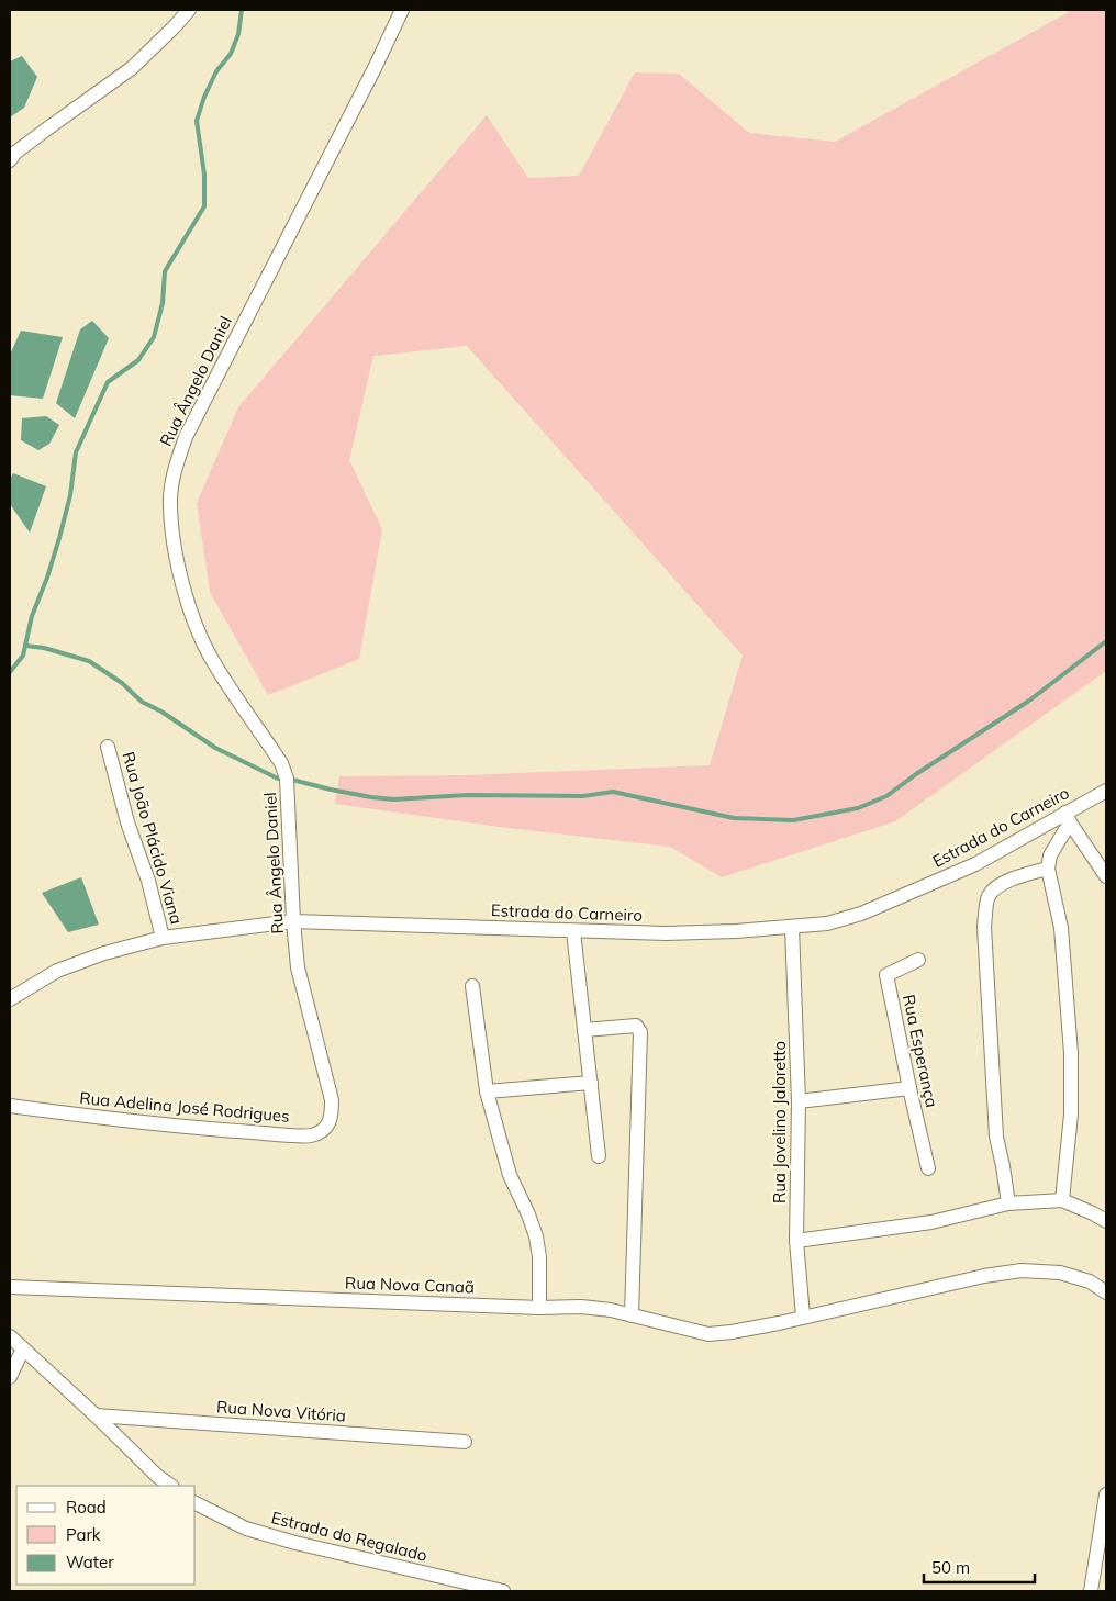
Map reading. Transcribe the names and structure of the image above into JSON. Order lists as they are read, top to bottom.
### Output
{
  "streets": {
    "street": [
      "Rua Ângelo Daniel",
      "Estrada do Carneiro",
      "Rua João Plácido Viana",
      "Rua Esperança",
      "Rua Adelina José Rodrigues",
      "Rua Jovelino Jaloretto",
      "Rua Nova Canaã",
      "Rua Nova Vitória",
      "Estrada do Regalado"
    ]
  },
  "crossings": [
    ["Rua Ângelo Daniel", "Estrada do Carneiro"],
    ["Rua Ângelo Daniel", "Rua Adelina José Rodrigues"],
    ["Estrada do Carneiro", "Rua João Plácido Viana"],
    ["Estrada do Carneiro", "Rua Jovelino Jaloretto"],
    ["Rua Jovelino Jaloretto", "Rua Nova Canaã"]
  ],
  "legend": ["Road", "Park", "Water"],
  "scale_bar": "50 m"
}
